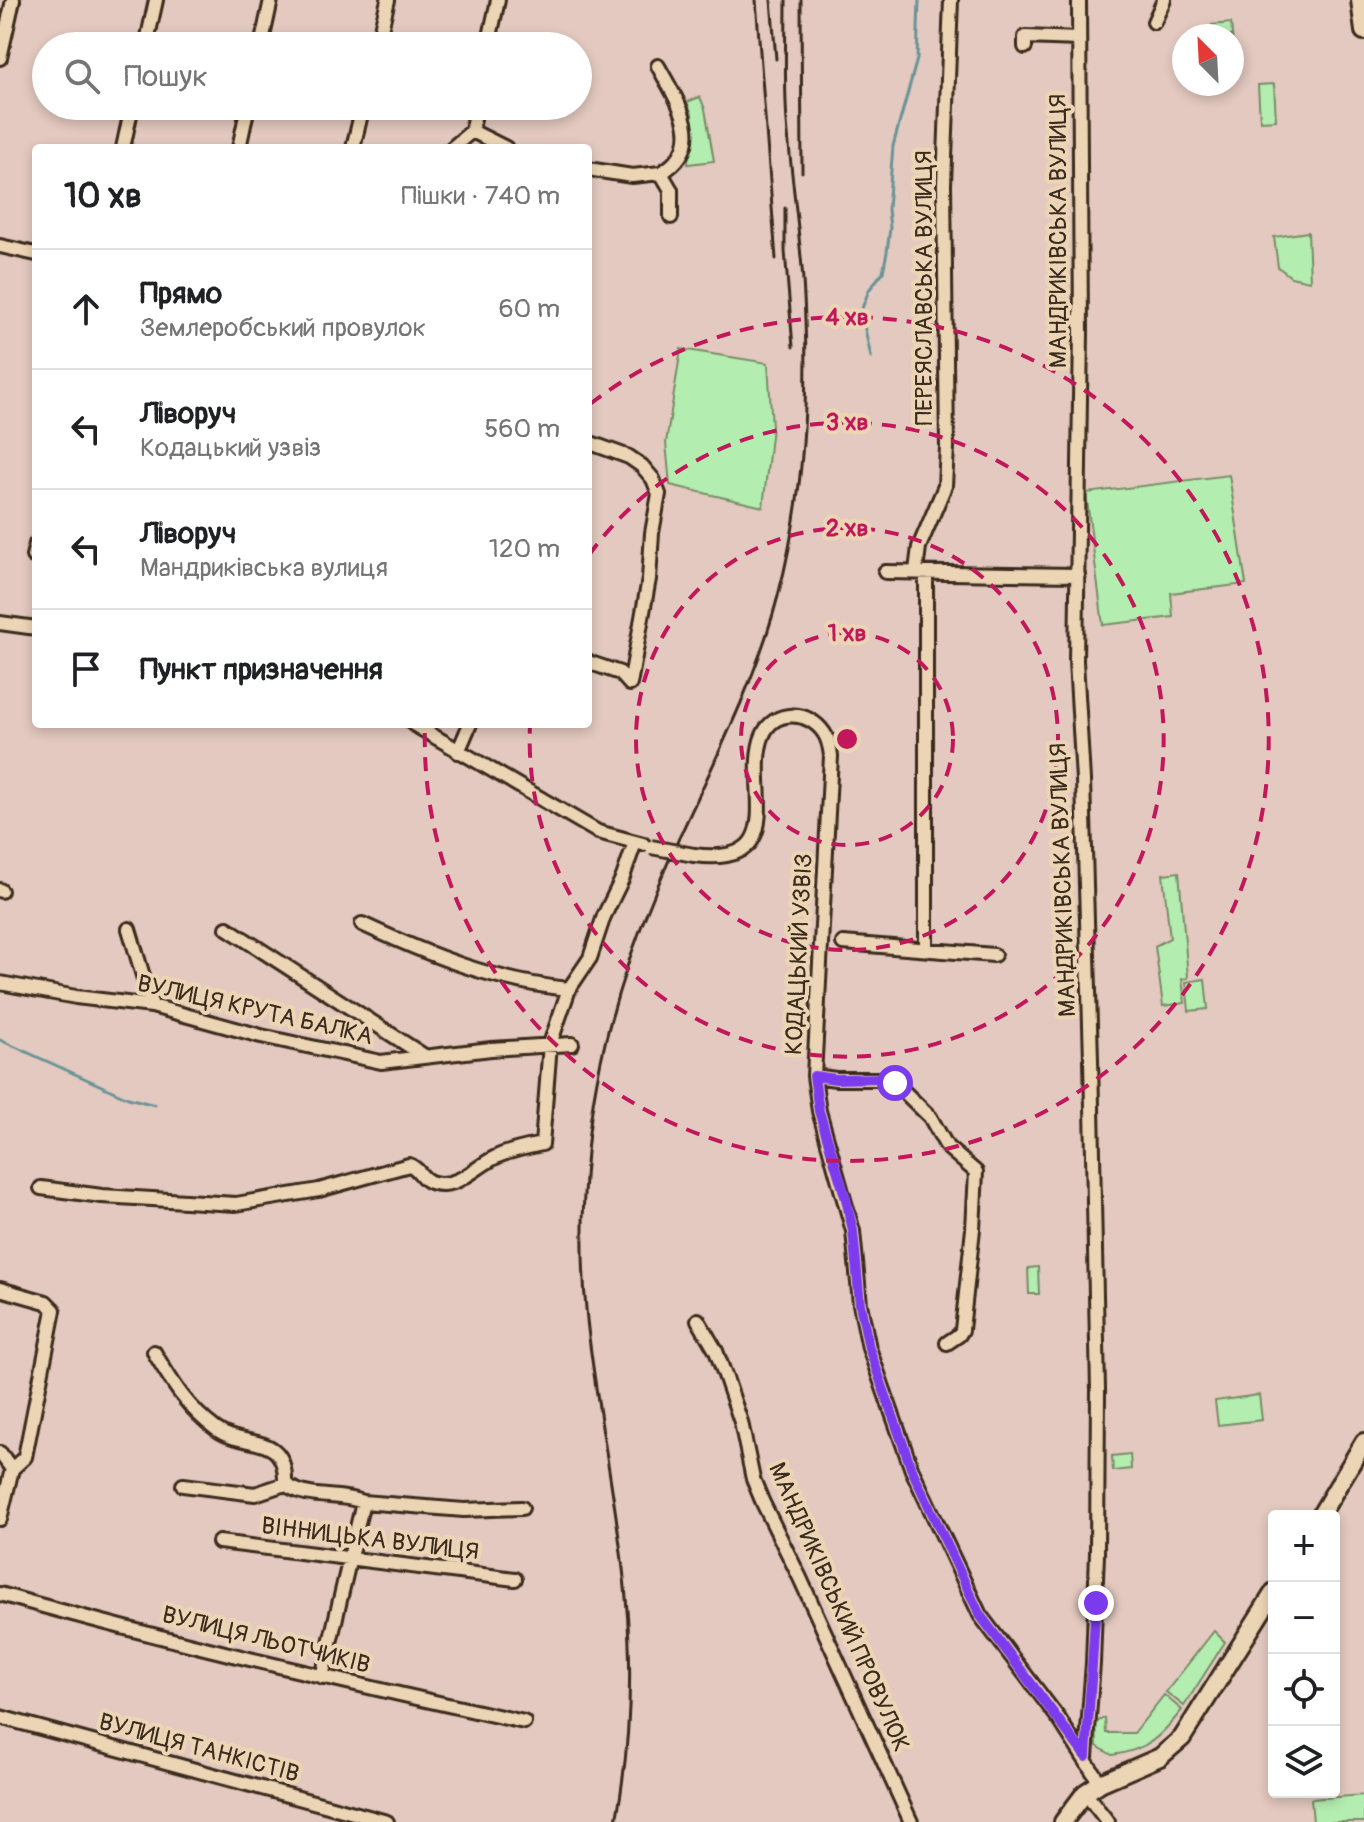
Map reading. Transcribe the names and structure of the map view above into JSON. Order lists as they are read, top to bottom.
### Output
{
  "streets": {
    "street": [
      "МАНДРИКІВСЬКА ВУЛИЦЯ",
      "ПЕРЕЯСЛАВСЬКА ВУЛИЦЯ",
      "КОДАЦЬКИЙ УЗВІЗ",
      "ВУЛИЦЯ КРУТА БАЛКА",
      "ВІННИЦЬКА ВУЛИЦЯ",
      "МАНДРИКІВСЬКИЙ ПРОВУЛОК",
      "ВУЛИЦЯ ЛЬОТЧИКІВ",
      "ВУЛИЦЯ ТАНКІСТІВ"
    ]
  },
  "crossings": [
    ["МАНДРИКІВСЬКА ВУЛИЦЯ", "КОДАЦЬКИЙ УЗВІЗ"]
  ],
  "north": "top left",
  "page": {
    "search": "Пошук",
    "heading": ["10 хв", "Пішки · 740 m"],
    "list": [
      ["Прямо", "Землеробський провулок", "60 m"],
      ["Ліворуч", "Кодацький узвіз", "560 m"],
      ["Ліворуч", "Мандриківська вулиця", "120 m"],
      "Пункт призначення"
    ],
    "map_buttons": ["+", "−"]
  },
  "rings": [
    "4 хв",
    "3 хв",
    "2 хв",
    "1 хв"
  ]
}
